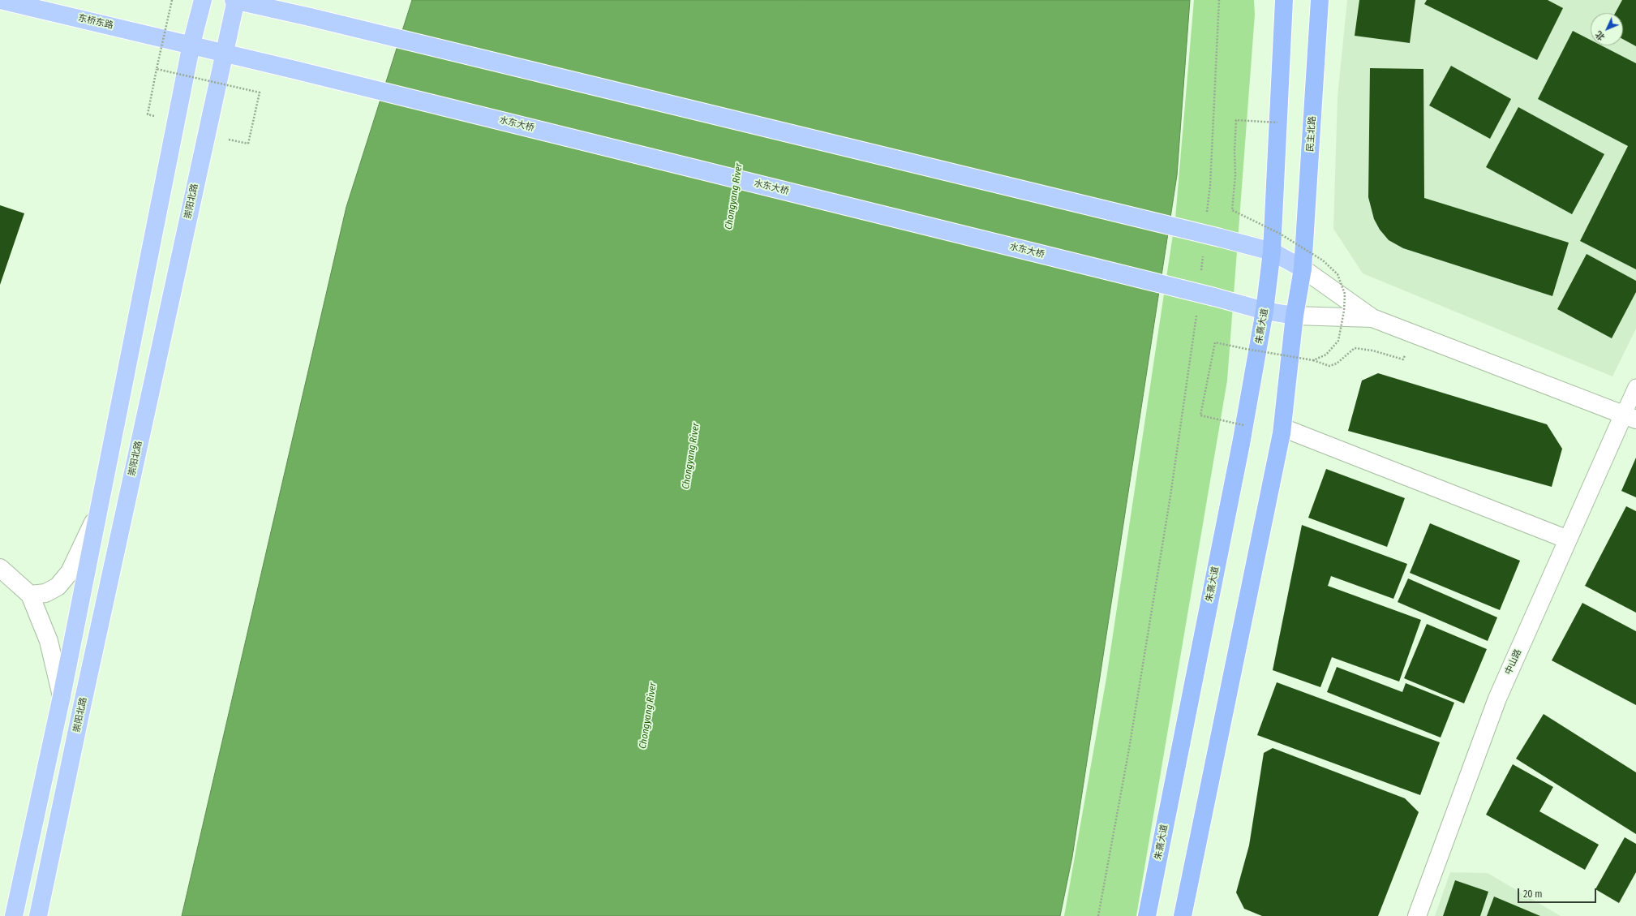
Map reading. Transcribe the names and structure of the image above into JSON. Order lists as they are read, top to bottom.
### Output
{
  "streets": {
    "highway": ["民主北路", "朱熹大道"],
    "main road": ["东桥东路", "水东大桥", "崇阳北路"],
    "street": ["中山路"]
  },
  "crossings": [
    ["东桥东路", "水东大桥"],
    ["东桥东路", "崇阳北路"],
    ["水东大桥", "崇阳北路"],
    ["水东大桥", "朱熹大道"]
  ],
  "water": ["Chongyang River"],
  "scale_bar": "20 m",
  "north": "bottom left"
}
